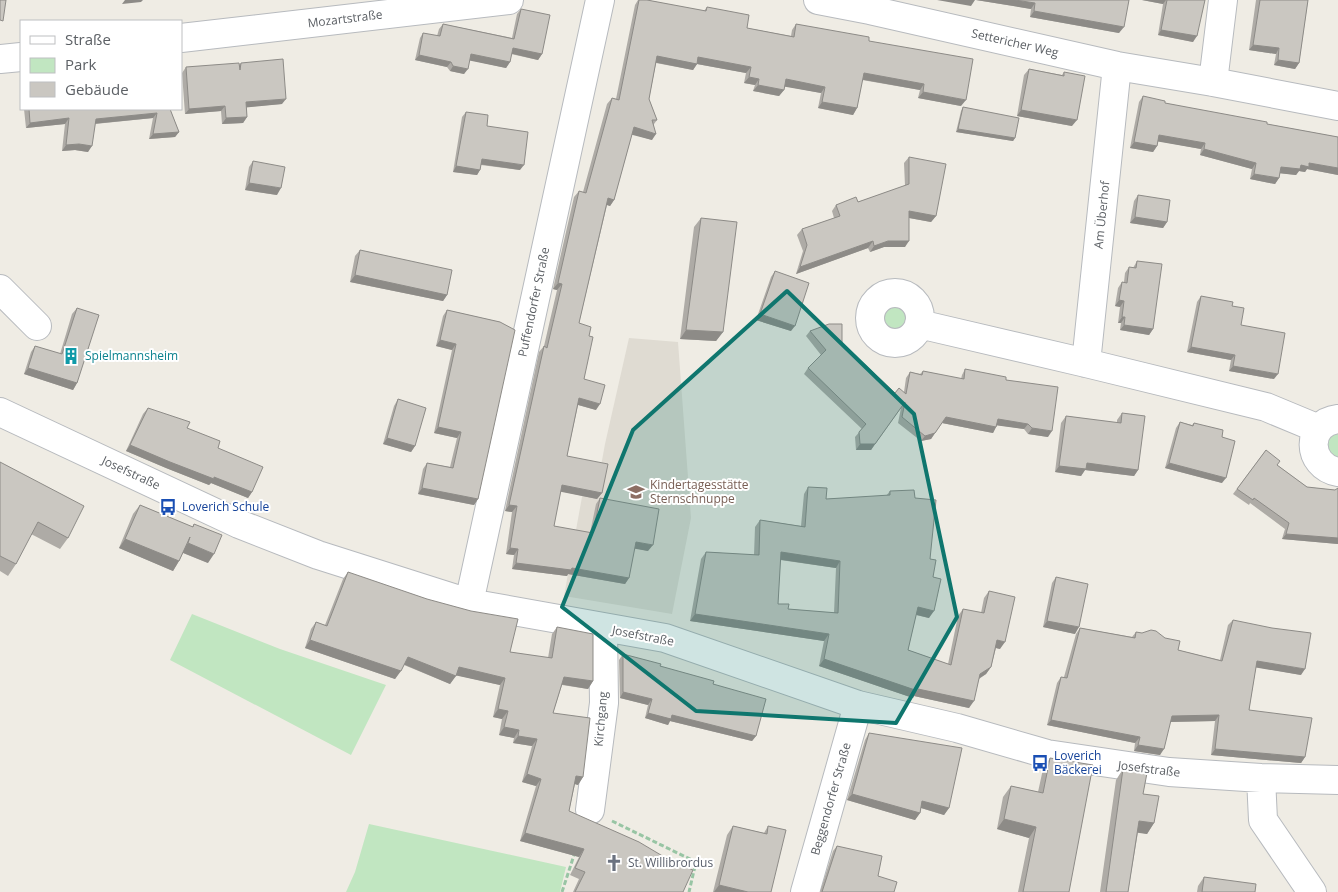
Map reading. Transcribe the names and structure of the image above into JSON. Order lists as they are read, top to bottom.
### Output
{
  "streets": {
    "street": [
      "Mozartstraße",
      "Settericher Weg",
      "Am Überhof",
      "Puffendorfer Straße",
      "Josefstraße",
      "Kirchgang",
      "Beggendorfer Straße"
    ]
  },
  "crossings": [
    ["Settericher Weg", "Am Überhof"],
    ["Puffendorfer Straße", "Josefstraße"],
    ["Josefstraße", "Kirchgang"],
    ["Josefstraße", "Beggendorfer Straße"]
  ],
  "places": {
    "building": ["Spielmannsheim"],
    "school or university": ["Kindertagesstätte Sternschnuppe"],
    "bus stop": ["Loverich Schule", "Loverich Bäckerei"],
    "church": ["St. Willibrordus"]
  },
  "legend": ["Straße", "Park", "Gebäude"]
}
